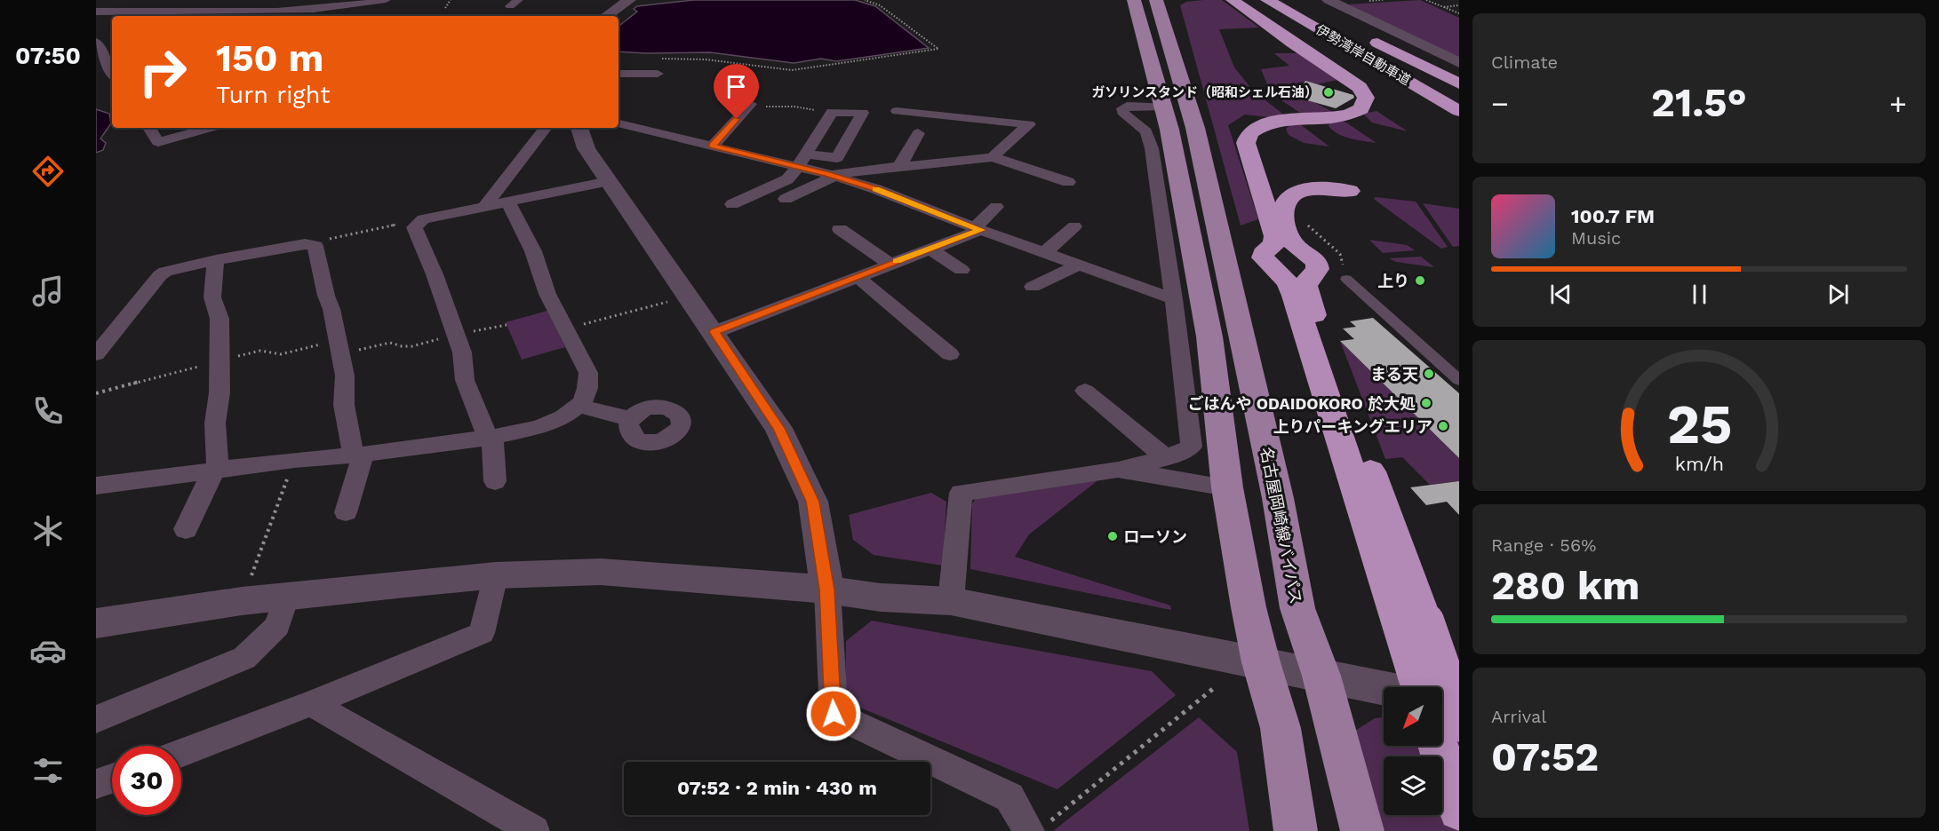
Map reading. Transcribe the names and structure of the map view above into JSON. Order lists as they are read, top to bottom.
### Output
{
  "streets": {
    "highway": ["伊勢湾岸自動車道"],
    "main road": ["名古屋岡崎線バイパス"]
  },
  "places": [
    "ガソリンスタンド（昭和シェル石油）",
    "上り",
    "まる天",
    "ごはんや ODAIDOKORO 於大処",
    "上りパーキングエリア",
    "ローソン"
  ],
  "north": "bottom left",
  "page": {
    "tabs": "07:50",
    "tile": [
      "Climate",
      ["Range · 56%", "280 km"],
      ["Arrival", "07:52"]
    ],
    "turn": ["150 m", "Turn right"],
    "heat": ["−", "21.5°", "+"],
    "song": ["100.7 FM", "Music"],
    "limit": "30",
    "trip": "07:52 · 2 min · 430 m",
    "gauge": ["25", "km/h"]
  }
}
